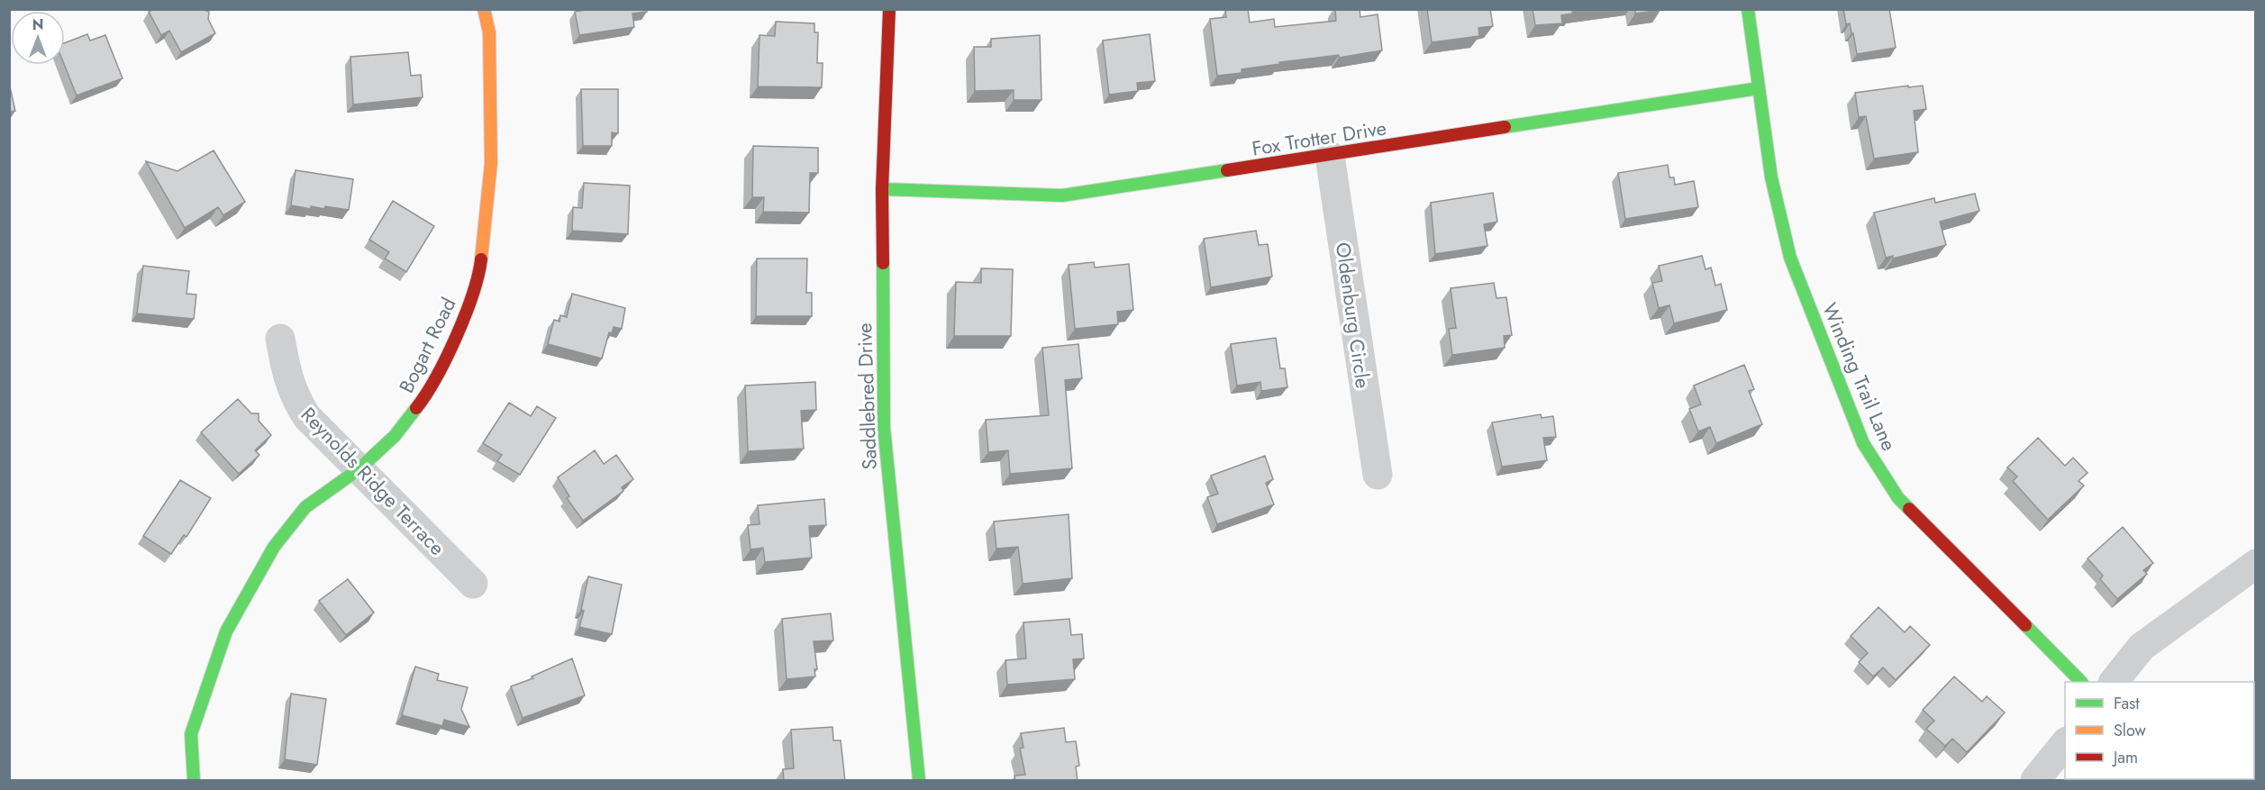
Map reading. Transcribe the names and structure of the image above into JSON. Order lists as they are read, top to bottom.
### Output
{
  "streets": {
    "street": [
      "Fox Trotter Drive",
      "Oldenburg Circle",
      "Bogart Road",
      "Winding Trail Lane",
      "Saddlebred Drive",
      "Reynolds Ridge Terrace"
    ]
  },
  "crossings": [
    ["Fox Trotter Drive", "Oldenburg Circle"],
    ["Fox Trotter Drive", "Winding Trail Lane"],
    ["Fox Trotter Drive", "Saddlebred Drive"],
    ["Bogart Road", "Reynolds Ridge Terrace"]
  ],
  "legend": ["Fast", "Slow", "Jam"],
  "north": "top"
}
